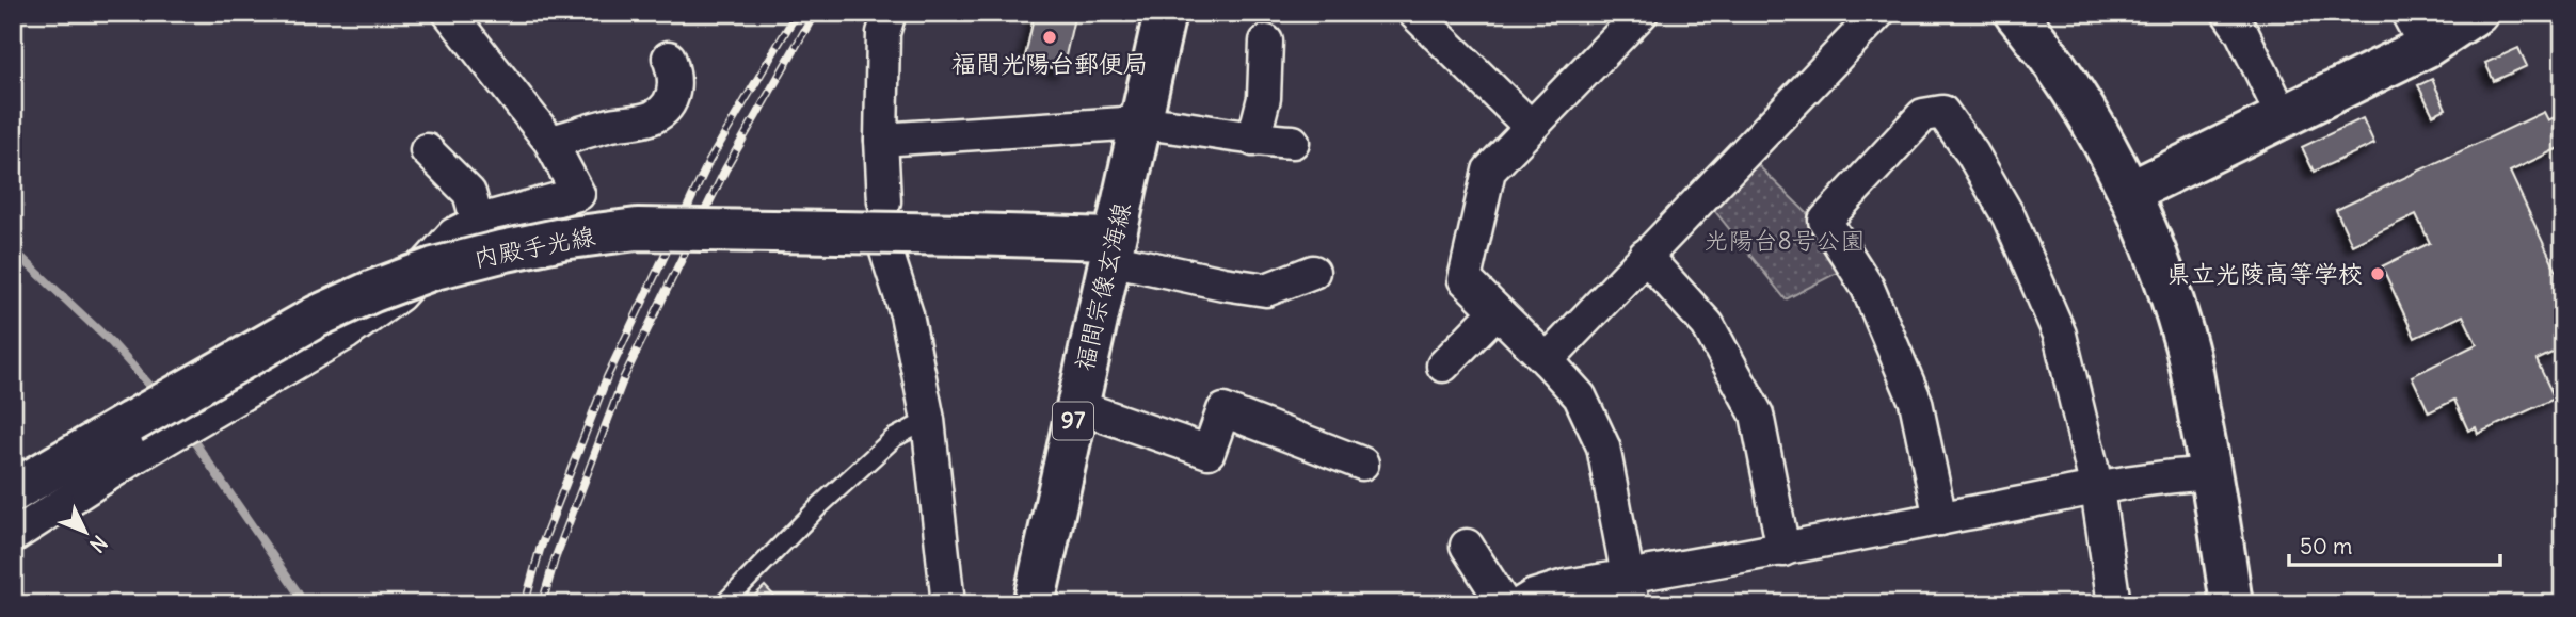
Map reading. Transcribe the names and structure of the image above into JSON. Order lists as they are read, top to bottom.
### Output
{
  "streets": {
    "main road": ["内殿手光線", "福間宗像玄海線", "97"]
  },
  "crossings": [
    ["内殿手光線", "福間宗像玄海線"]
  ],
  "parks": ["光陽台8号公園"],
  "places": ["福間光陽台郵便局", "県立光陵高等学校"],
  "scale_bar": "50 m",
  "north": "bottom right"
}
